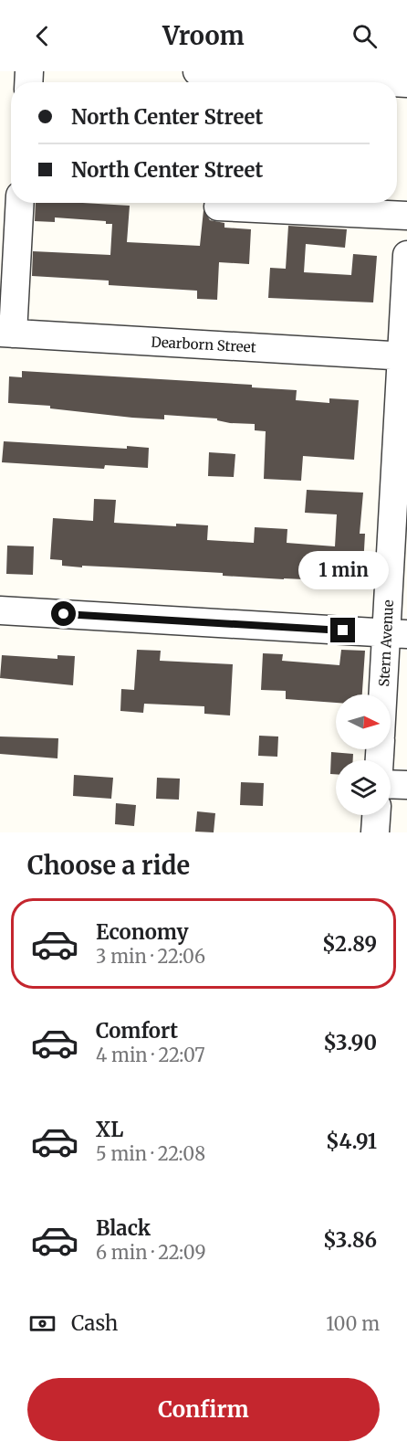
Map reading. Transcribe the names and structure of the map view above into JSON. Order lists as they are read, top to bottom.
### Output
{
  "streets": {
    "street": ["Dearborn Street", "Stern Avenue"]
  },
  "crossings": [
    ["Dearborn Street", "Stern Avenue"]
  ],
  "north": "right",
  "page": {
    "header": "Vroom",
    "banner": ["North Center Street", "North Center Street"],
    "bubble": "1 min",
    "heading": "Choose a ride",
    "list": [
      {
        "name": "Economy",
        "note": "3 min · 22:06",
        "value": "$2.89"
      },
      {
        "name": "Comfort",
        "note": "4 min · 22:07",
        "value": "$3.90"
      },
      {
        "name": "XL",
        "note": "5 min · 22:08",
        "value": "$4.91"
      },
      {
        "name": "Black",
        "note": "6 min · 22:09",
        "value": "$3.86"
      }
    ],
    "pay": ["Cash", "100 m"],
    "buttons": "Confirm"
  }
}
